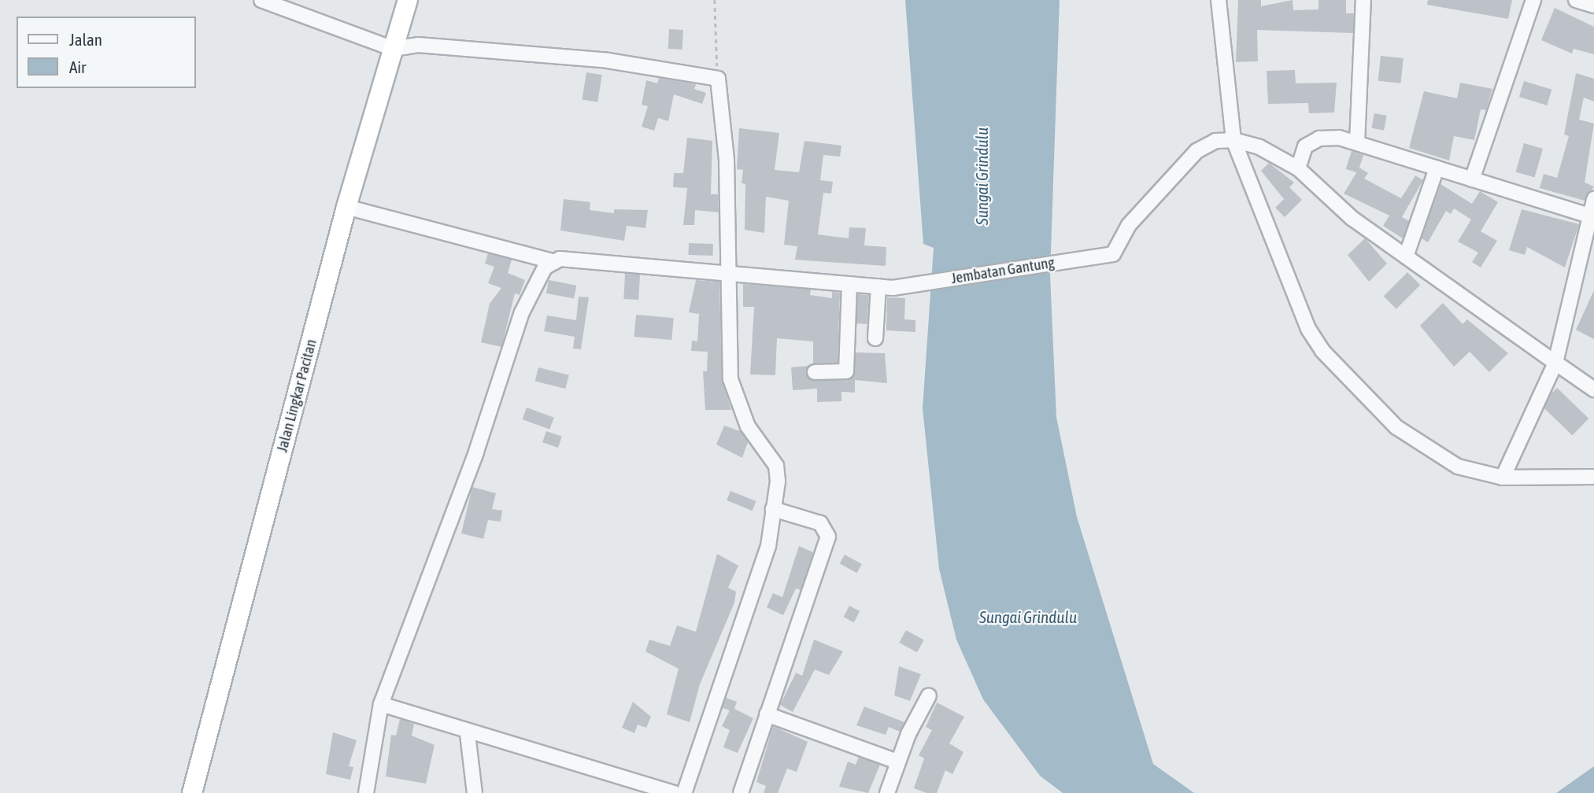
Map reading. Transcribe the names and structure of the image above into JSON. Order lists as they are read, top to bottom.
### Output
{
  "streets": {
    "highway": ["Jalan Lingkar Pacitan"],
    "street": ["Jembatan Gantung"]
  },
  "crossings": [
    ["Jembatan Gantung", "Jalan Lingkar Pacitan"]
  ],
  "water": ["Sungai Grindulu"],
  "legend": ["Jalan", "Air"]
}
